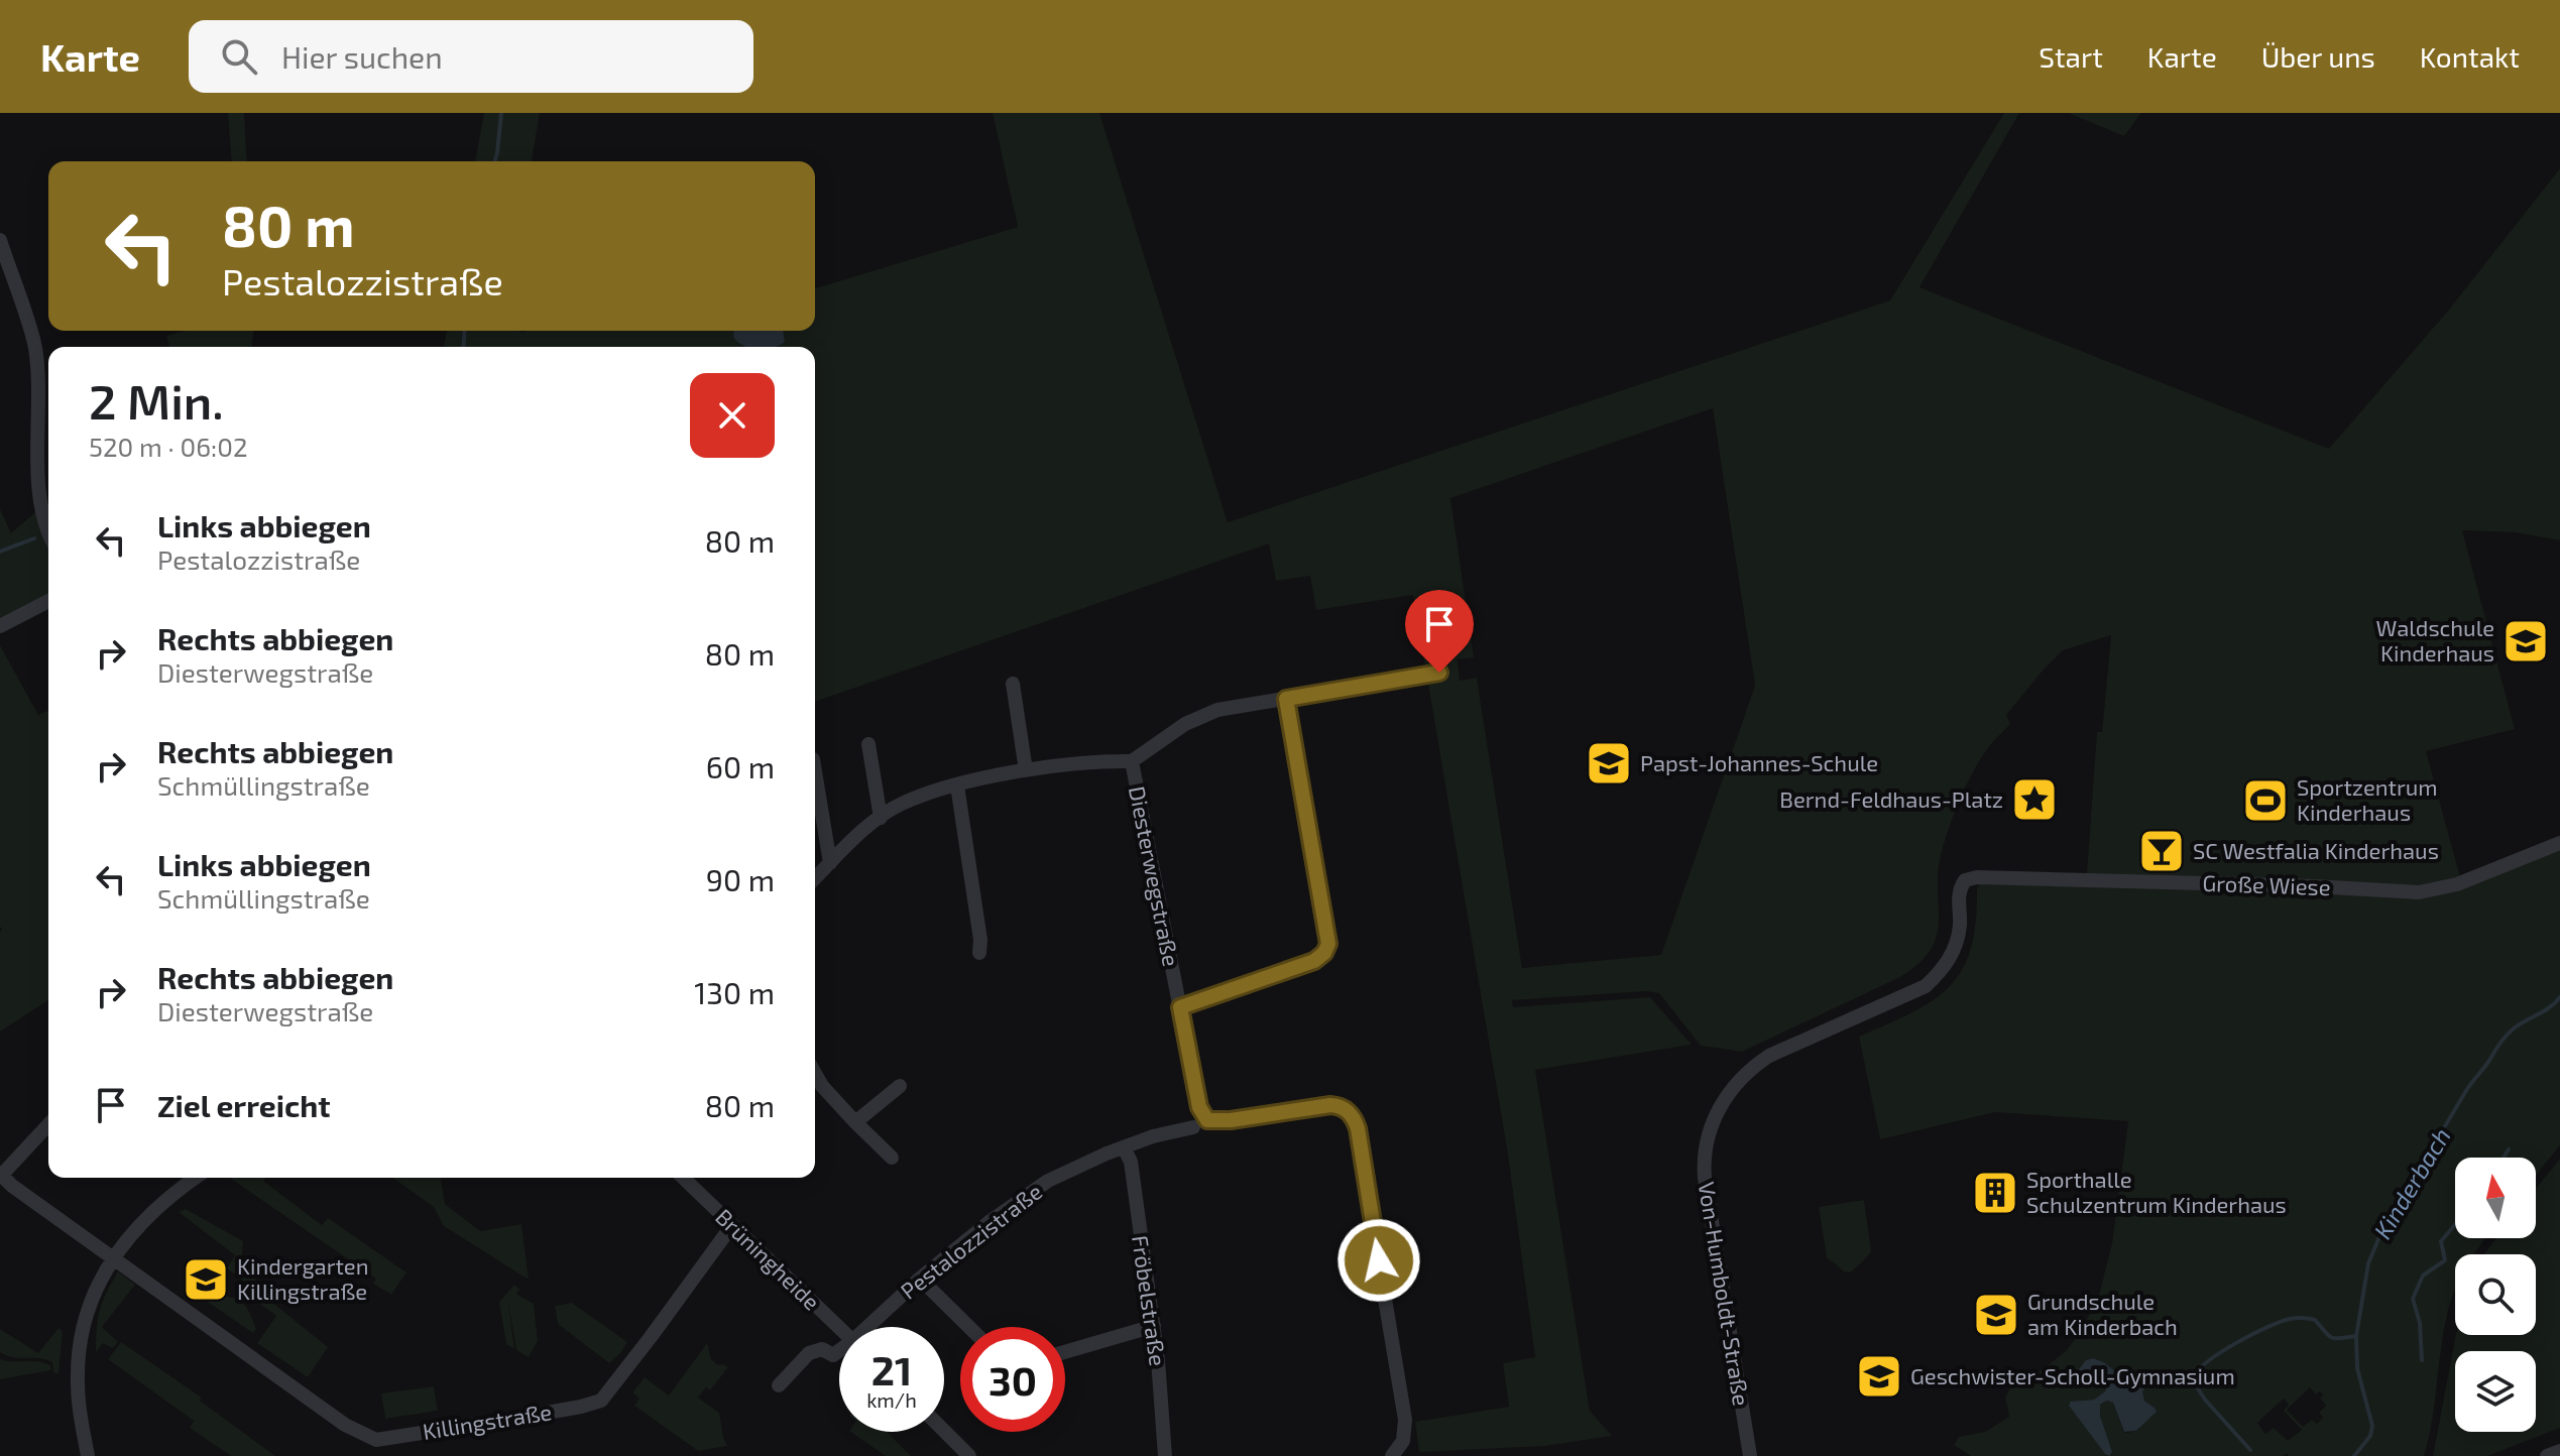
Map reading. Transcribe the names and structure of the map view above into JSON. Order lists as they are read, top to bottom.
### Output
{
  "streets": {
    "street": [
      "Diesterwegstraße",
      "Große Wiese",
      "Pestalozzistraße",
      "Brüningheide",
      "Von-Humboldt-Straße",
      "Fröbelstraße",
      "Killingstraße"
    ]
  },
  "crossings": [
    ["Große Wiese", "Von-Humboldt-Straße"],
    ["Pestalozzistraße", "Fröbelstraße"],
    ["Brüningheide", "Killingstraße"]
  ],
  "water": ["Kinderbach"],
  "places": {
    "school or university": [
      "Waldschule Kinderhaus",
      "Papst-Johannes-Schule",
      "Kindergarten Killingstraße",
      "Grundschule am Kinderbach",
      "Geschwister-Scholl-Gymnasium"
    ],
    "place": ["Bernd-Feldhaus-Platz"],
    "sports": ["Sportzentrum Kinderhaus"],
    "bar": ["SC Westfalia Kinderhaus"],
    "building": ["Sporthalle Schulzentrum Kinderhaus"]
  },
  "north": "top",
  "page": {
    "header": "Karte",
    "search": "Hier suchen",
    "nav": [
      "Start",
      "Karte",
      "Über uns",
      "Kontakt"
    ],
    "turn": ["80 m", "Pestalozzistraße"],
    "heading": ["2 Min.", "520 m · 06:02"],
    "list": [
      {
        "name": "Links abbiegen",
        "note": "Pestalozzistraße",
        "value": "80 m"
      },
      {
        "name": "Rechts abbiegen",
        "note": "Diesterwegstraße",
        "value": "80 m"
      },
      {
        "name": "Rechts abbiegen",
        "note": "Schmüllingstraße",
        "value": "60 m"
      },
      {
        "name": "Links abbiegen",
        "note": "Schmüllingstraße",
        "value": "90 m"
      },
      {
        "name": "Rechts abbiegen",
        "note": "Diesterwegstraße",
        "value": "130 m"
      },
      {
        "name": "Ziel erreicht",
        "value": "80 m"
      }
    ],
    "speed": "21 km/h",
    "limit": "30"
  }
}
